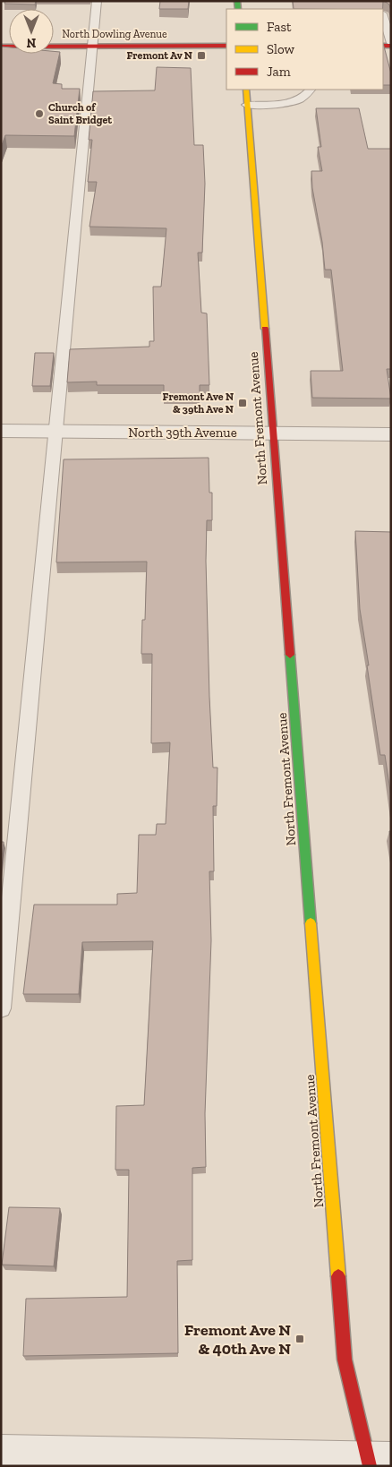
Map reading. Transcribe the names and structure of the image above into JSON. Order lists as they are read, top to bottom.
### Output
{
  "streets": {
    "street": ["North Dowling Avenue", "North Fremont Avenue", "North 39th Avenue"]
  },
  "crossings": [
    ["North Fremont Avenue", "North 39th Avenue"]
  ],
  "places": {
    "transit": ["Fremont Av N", "Fremont Ave N & 39th Ave N", "Fremont Ave N & 40th Ave N"],
    "other": ["Church of Saint Bridget"]
  },
  "legend": ["Fast", "Slow", "Jam"],
  "north": "bottom"
}
